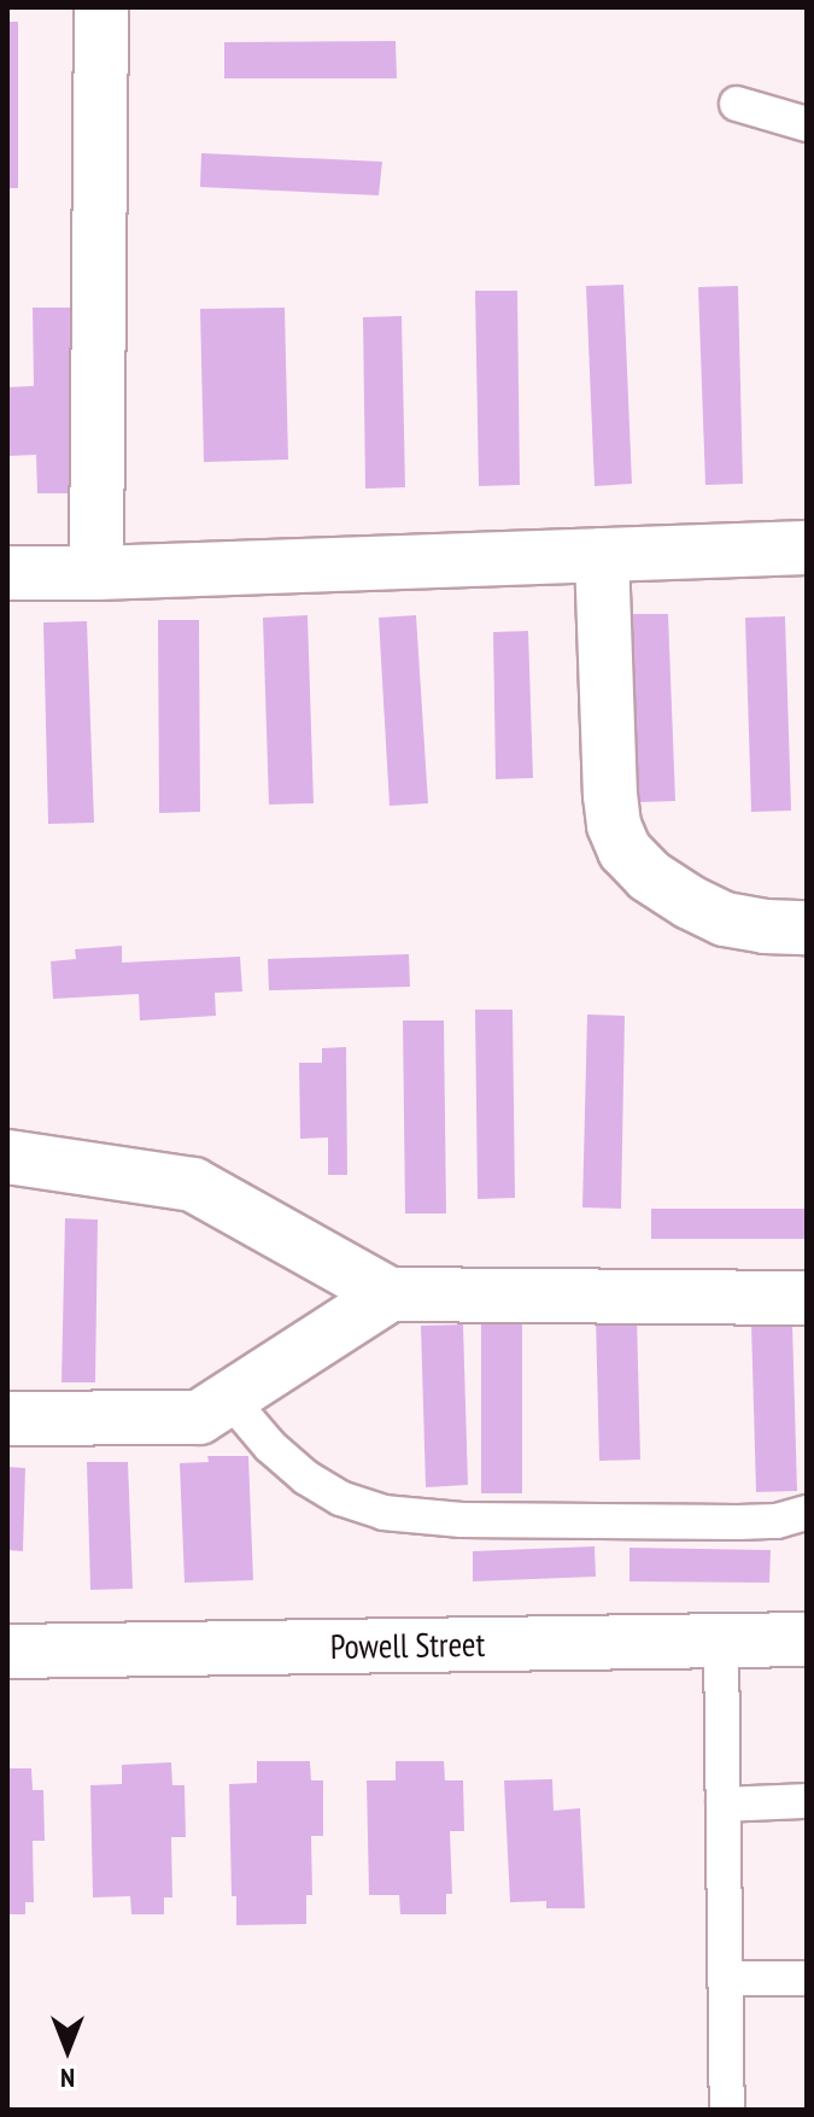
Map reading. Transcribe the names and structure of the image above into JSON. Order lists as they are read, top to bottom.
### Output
{
  "streets": {
    "street": ["Powell Street"]
  },
  "north": "bottom"
}
